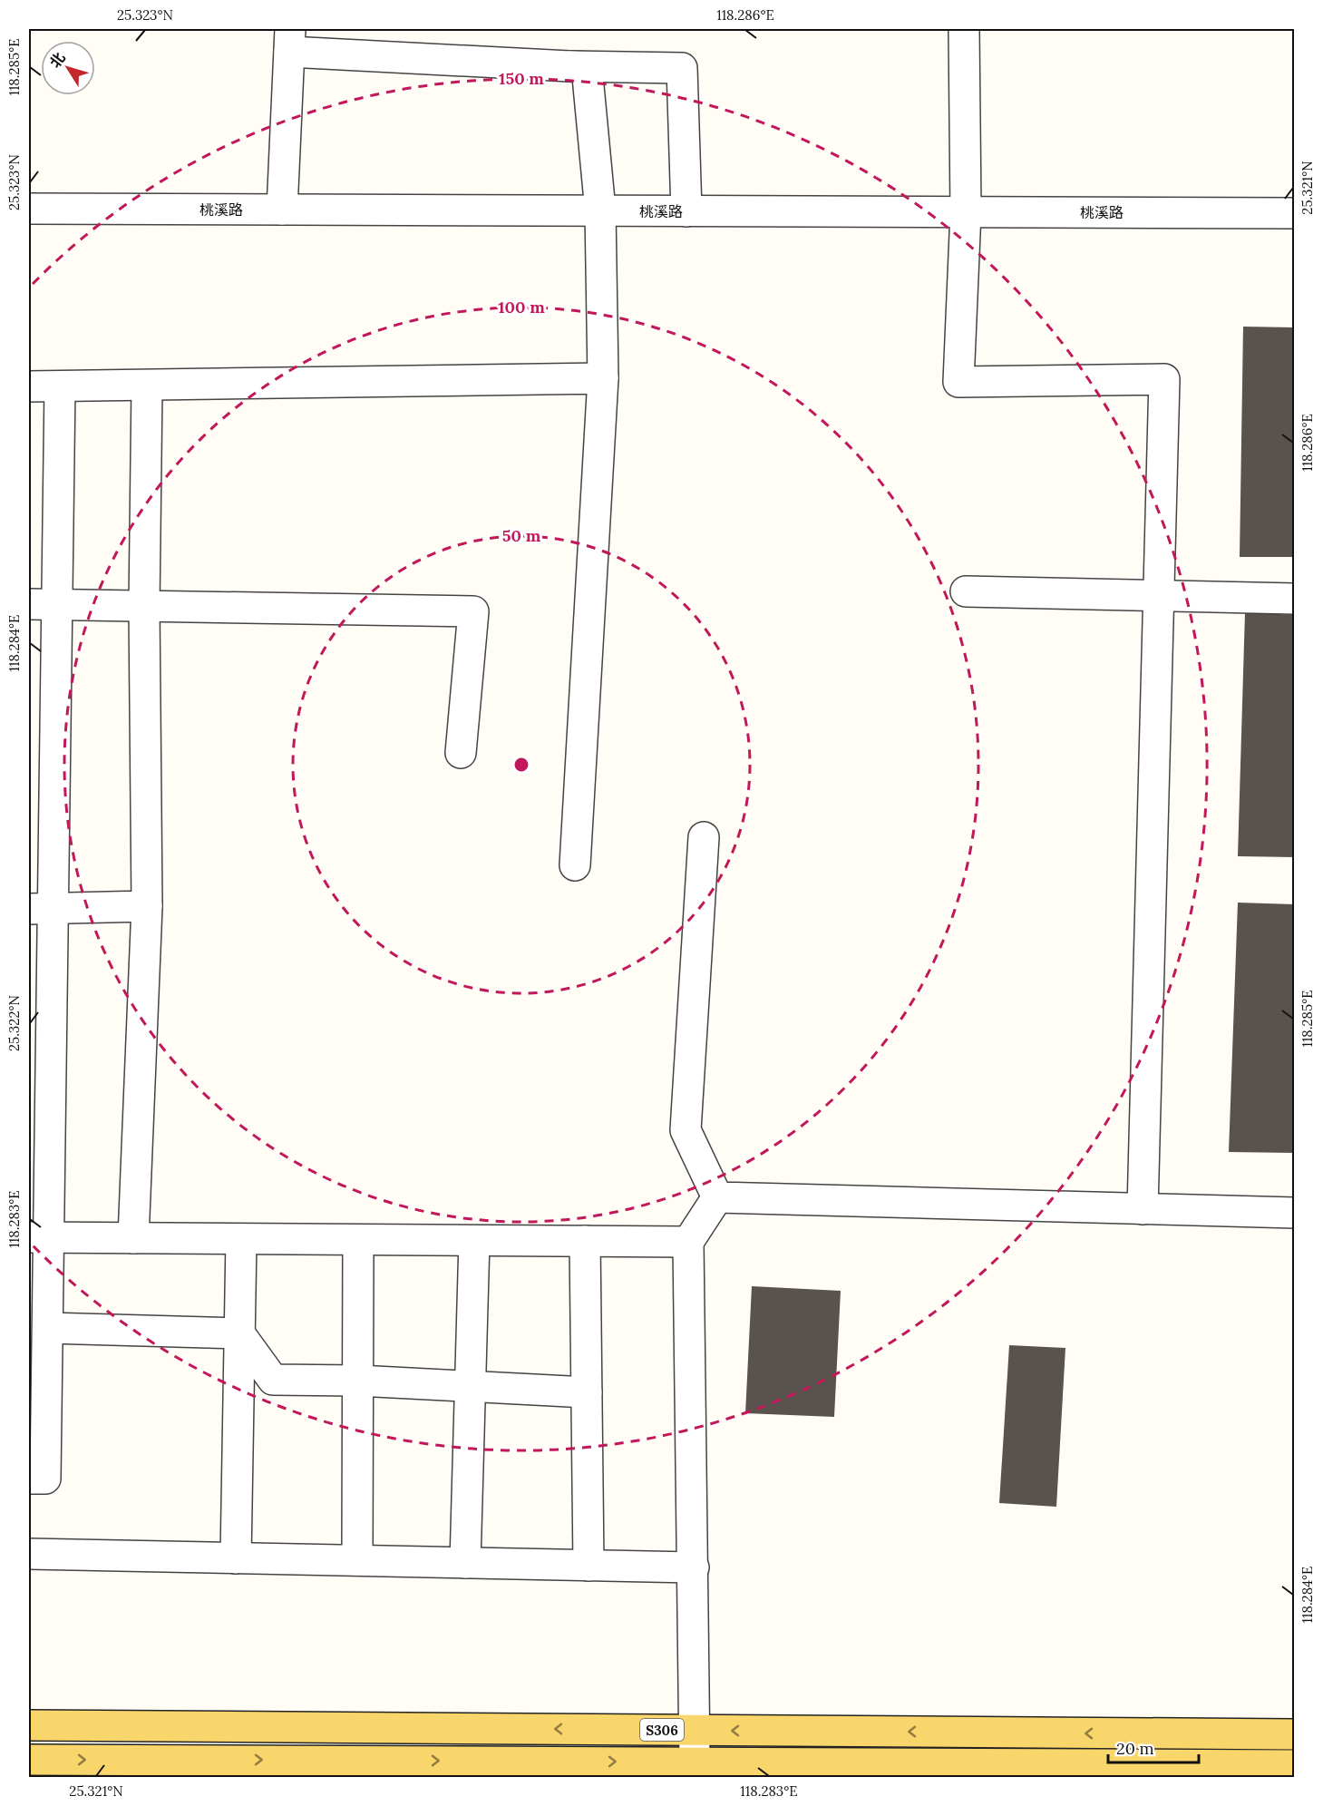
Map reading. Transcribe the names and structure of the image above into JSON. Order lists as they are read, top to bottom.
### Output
{
  "streets": {
    "main road": ["S306"],
    "street": ["桃溪路"]
  },
  "scale_bar": "20 m",
  "north": "top left",
  "coordinates": [
    "25.323°N",
    "118.286°E",
    "118.285°E",
    "25.321°N",
    "118.284°E",
    "25.322°N",
    "118.283°E"
  ],
  "rings": ["150 m", "100 m", "50 m"]
}
